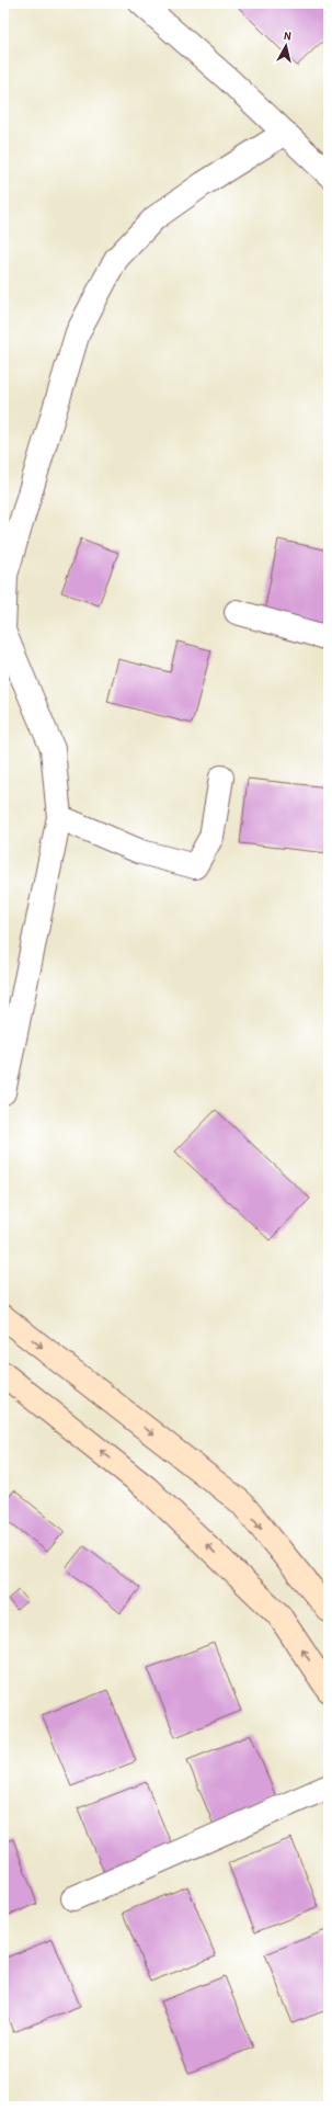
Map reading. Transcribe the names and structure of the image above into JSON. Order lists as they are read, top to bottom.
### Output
{
  "north": "top"
}
